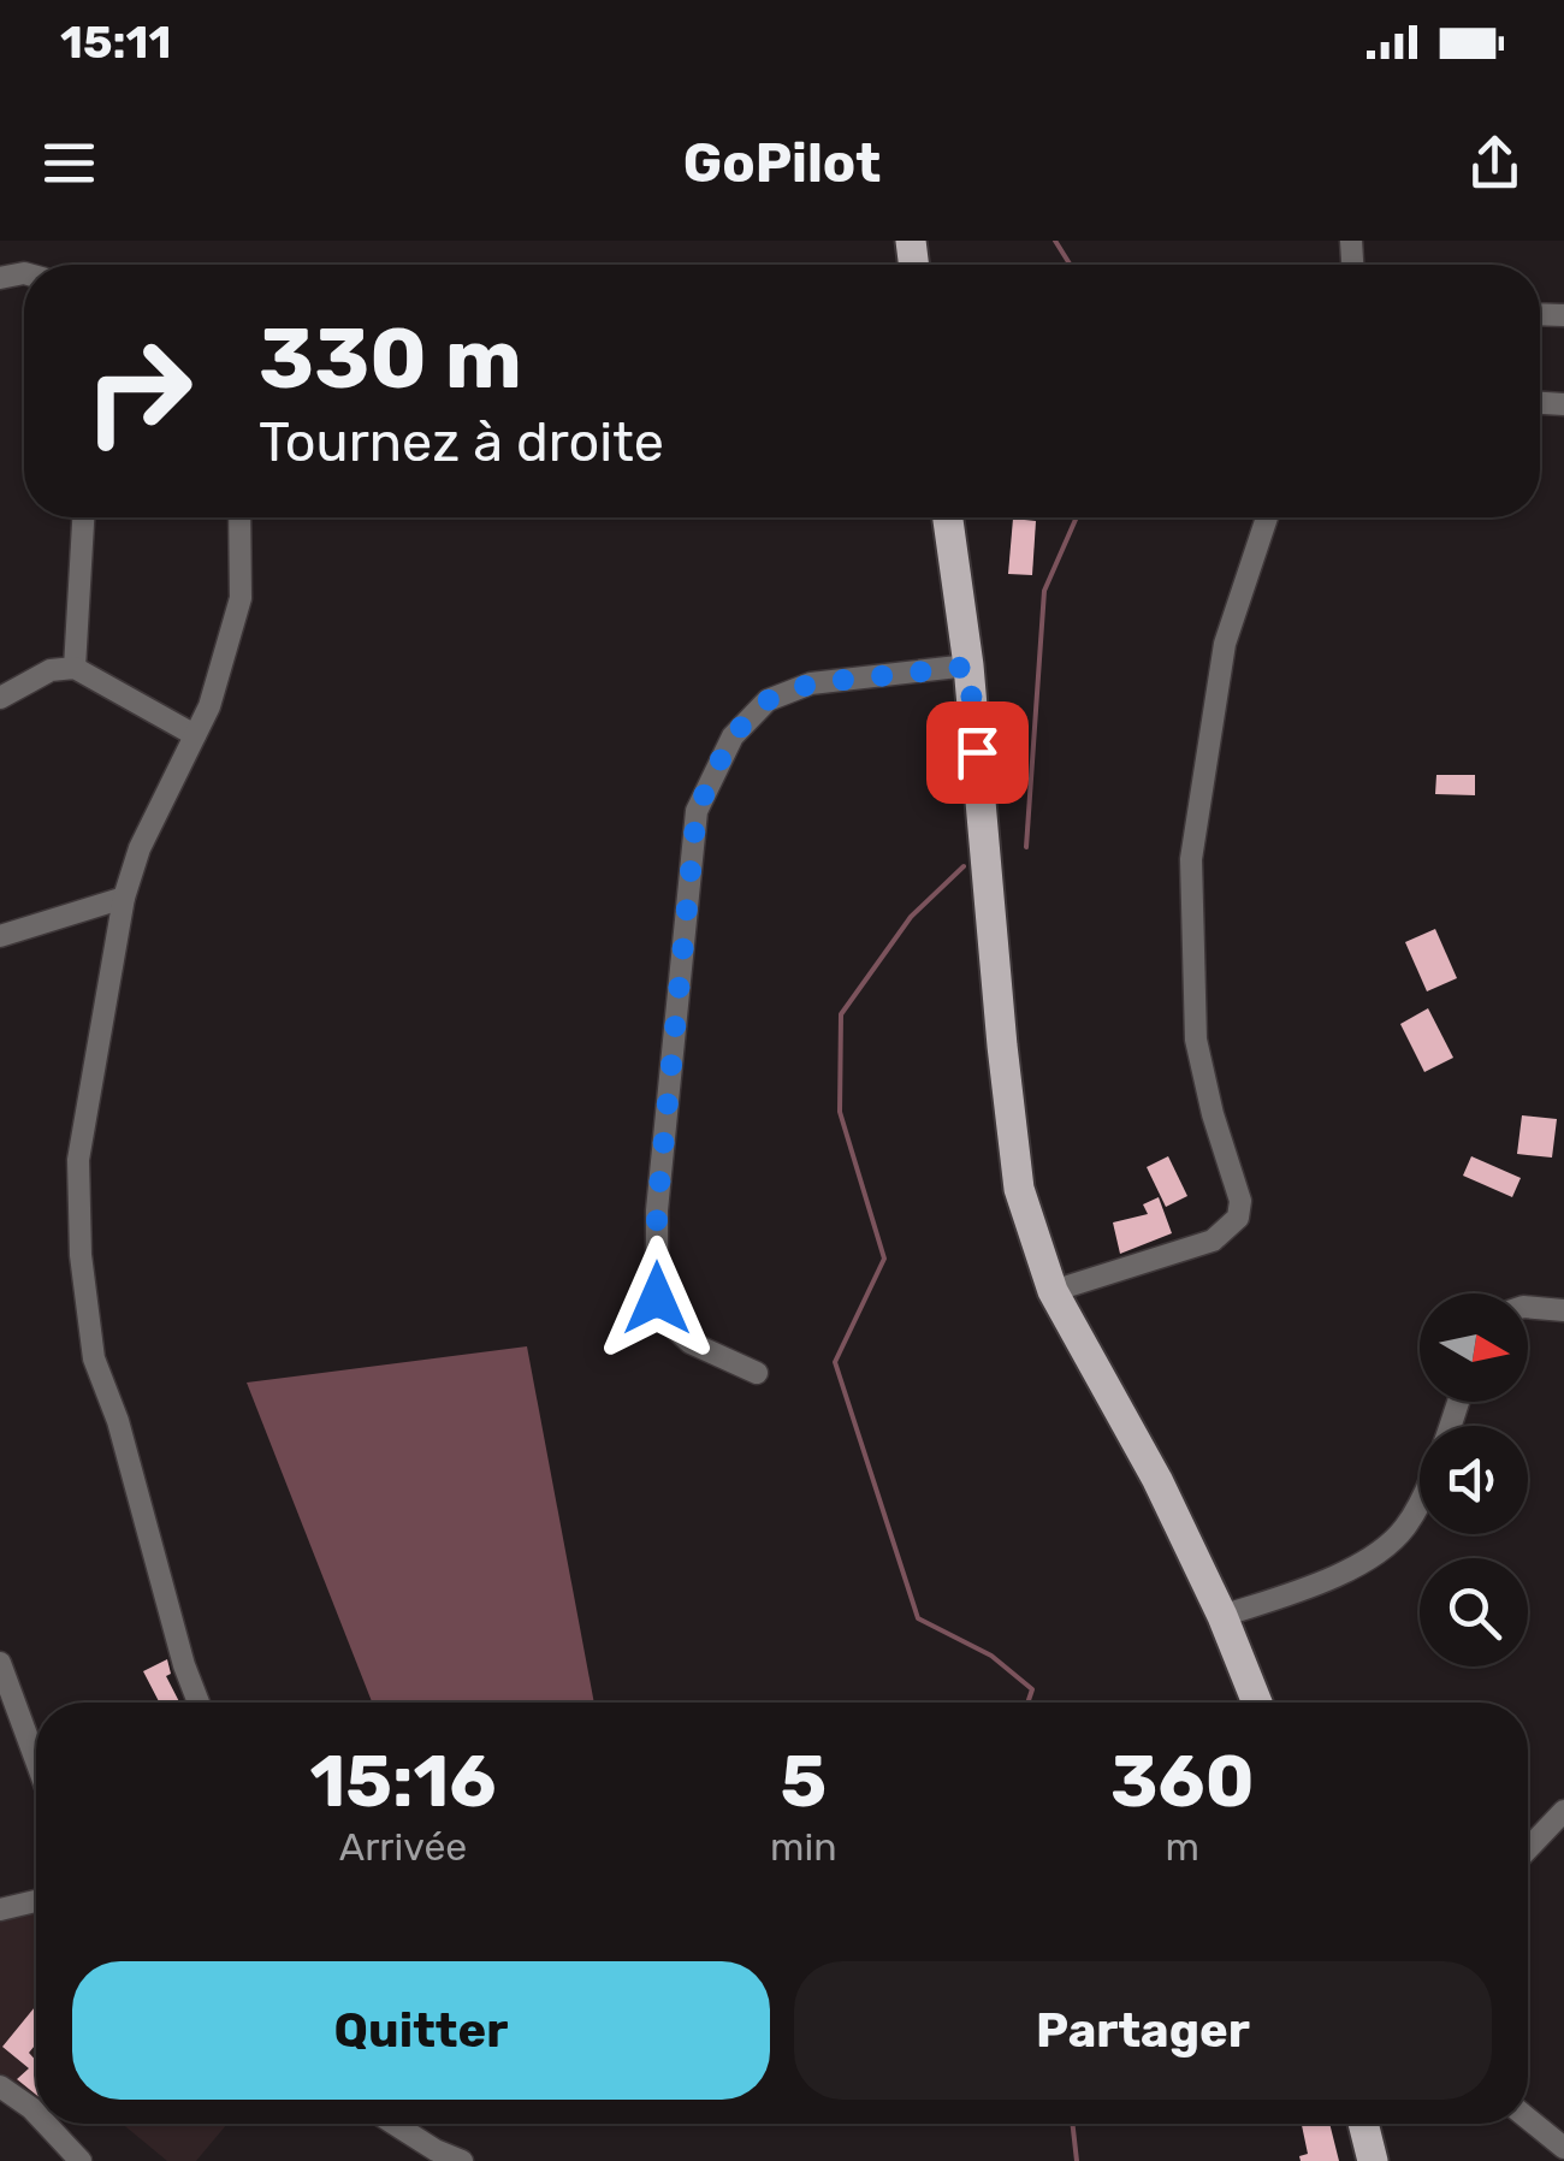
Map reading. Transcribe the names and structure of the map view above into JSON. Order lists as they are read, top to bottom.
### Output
{
  "north": "right",
  "page": {
    "status": "15:11",
    "header": "GoPilot",
    "turn": ["330 m", "Tournez à droite"],
    "eta": [
      "15:16",
      "Arrivée",
      "5",
      "min",
      "360",
      "m"
    ],
    "buttons": ["Quitter", "Partager"]
  }
}
